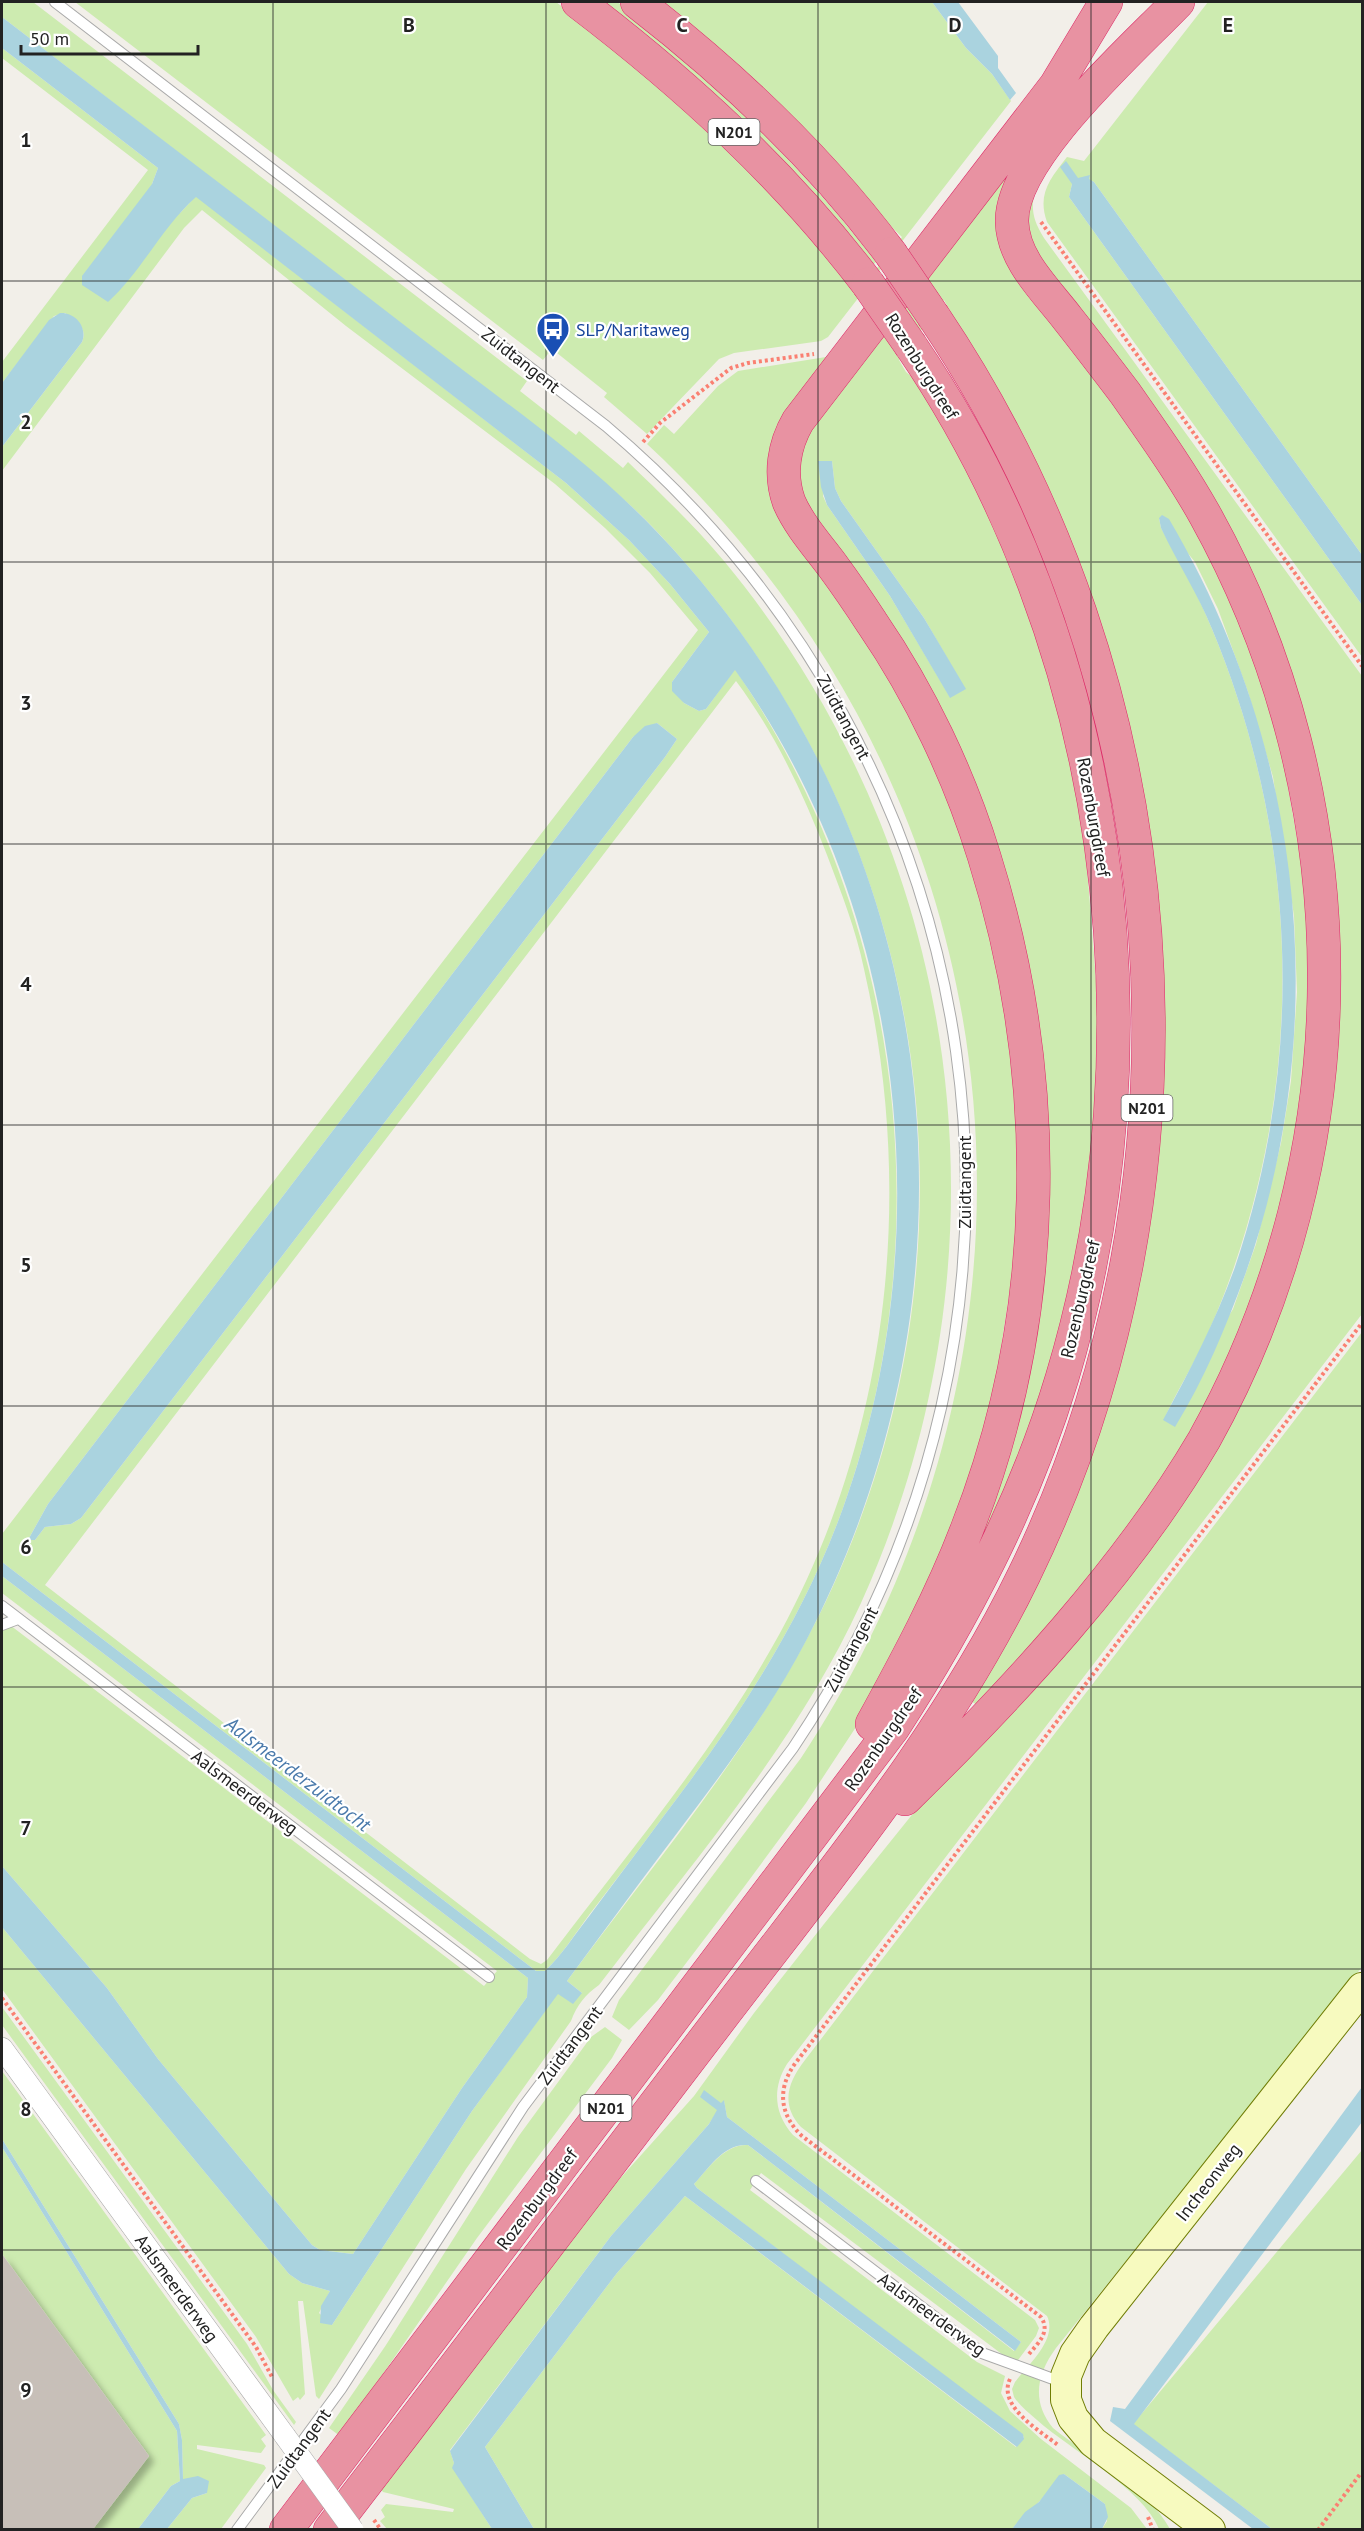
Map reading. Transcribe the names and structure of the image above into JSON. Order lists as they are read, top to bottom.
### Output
{
  "streets": {
    "highway": ["N201", "Rozenburgdreef"],
    "street": ["Aalsmeerderweg", "Incheonweg"],
    "lane": ["Zuidtangent"]
  },
  "crossings": [
    ["N201", "Rozenburgdreef"],
    ["Aalsmeerderweg", "Incheonweg"]
  ],
  "water": ["Aalsmeerderzuidtocht"],
  "places": {
    "bus stop": ["SLP/Naritaweg"]
  },
  "scale_bar": "50 m",
  "grid": {
    "columns": [
      "B",
      "C",
      "D",
      "E"
    ],
    "rows": [
      "1",
      "2",
      "3",
      "4",
      "5",
      "6",
      "7",
      "8",
      "9"
    ]
  }
}
